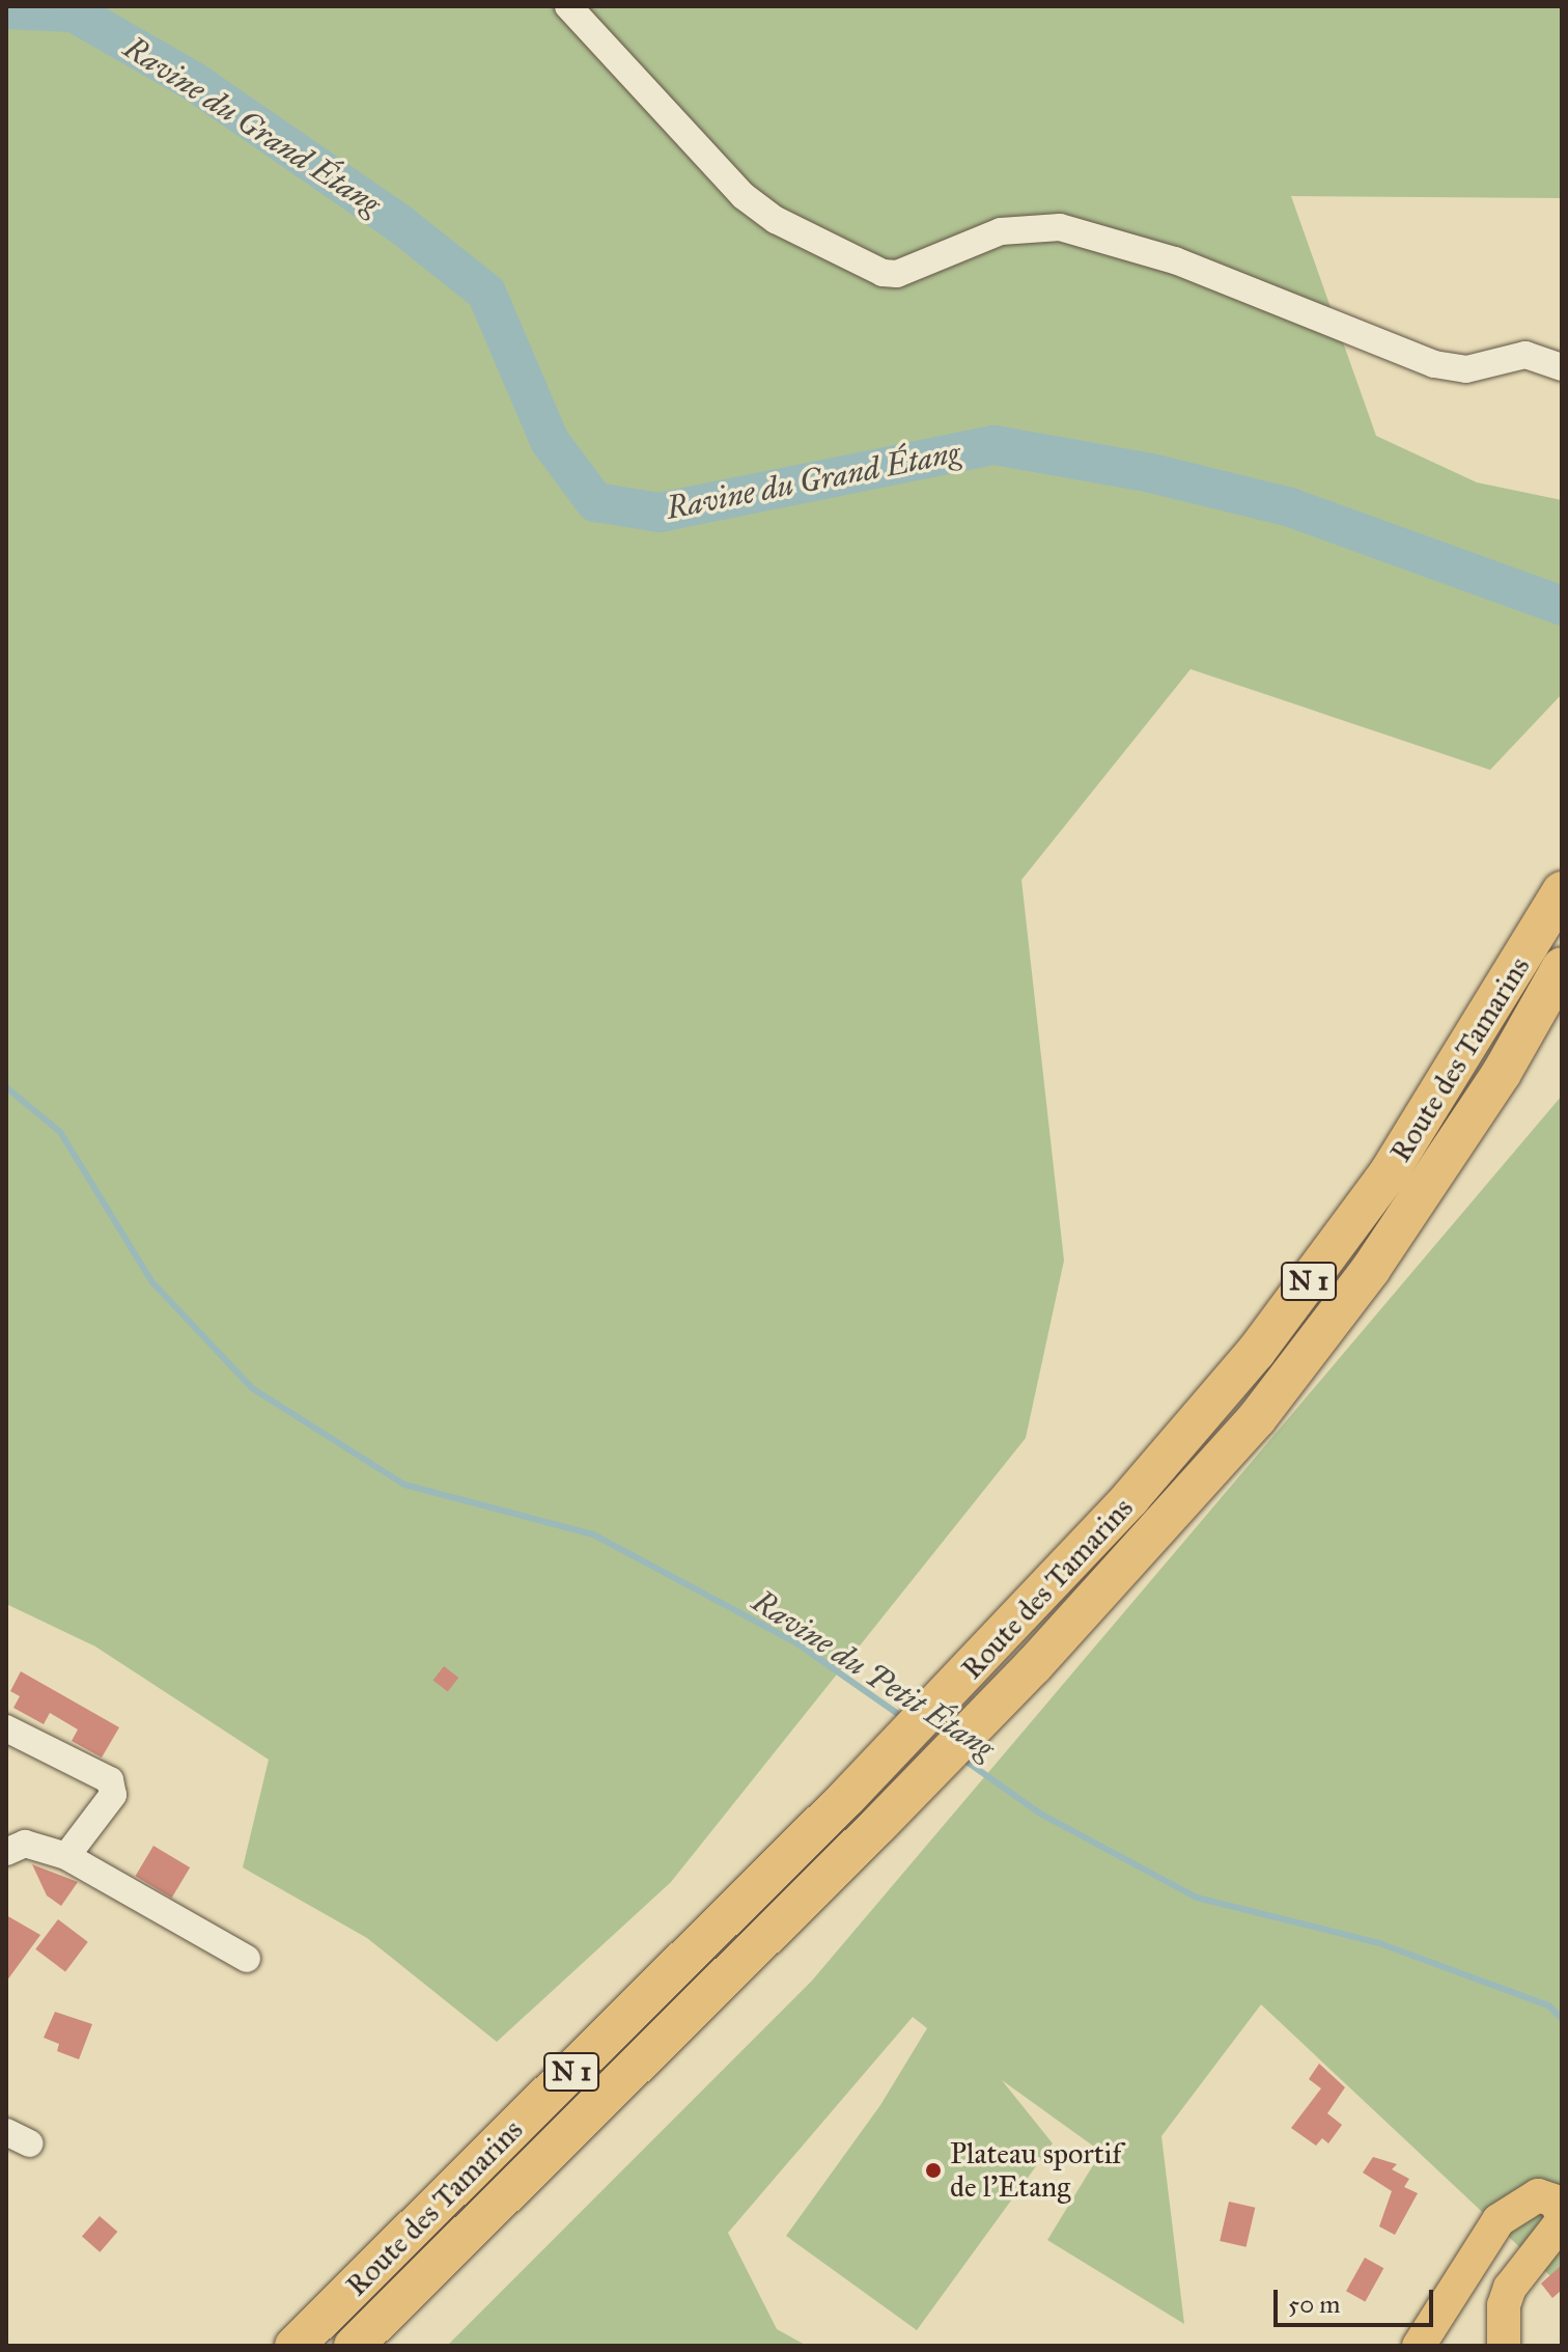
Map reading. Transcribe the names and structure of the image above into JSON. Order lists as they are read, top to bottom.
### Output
{
  "streets": {
    "highway": ["Route des Tamarins", "N 1"]
  },
  "water": ["Ravine du Grand Étang", "Ravine du Petit Étang"],
  "places": ["Plateau sportif de l'Etang"],
  "scale_bar": "50 m"
}
